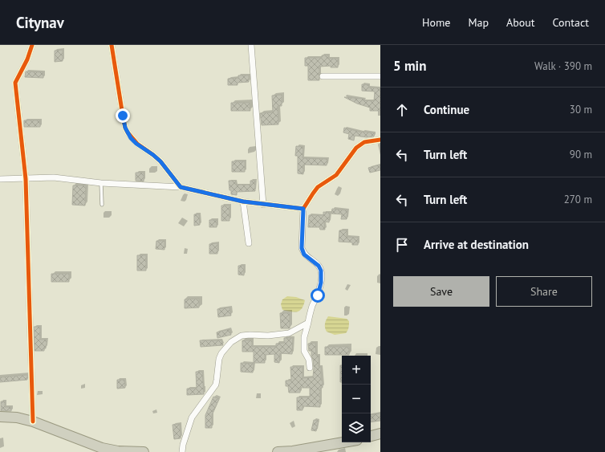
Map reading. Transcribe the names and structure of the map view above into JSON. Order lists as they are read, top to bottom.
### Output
{
  "page": {
    "header": "Citynav",
    "nav": [
      "Home",
      "Map",
      "About",
      "Contact"
    ],
    "heading": ["5 min", "Walk · 390 m"],
    "list": [
      ["Continue", "30 m"],
      ["Turn left", "90 m"],
      ["Turn left", "270 m"],
      "Arrive at destination"
    ],
    "buttons": ["Save", "Share"],
    "map_buttons": ["+", "−"]
  }
}
